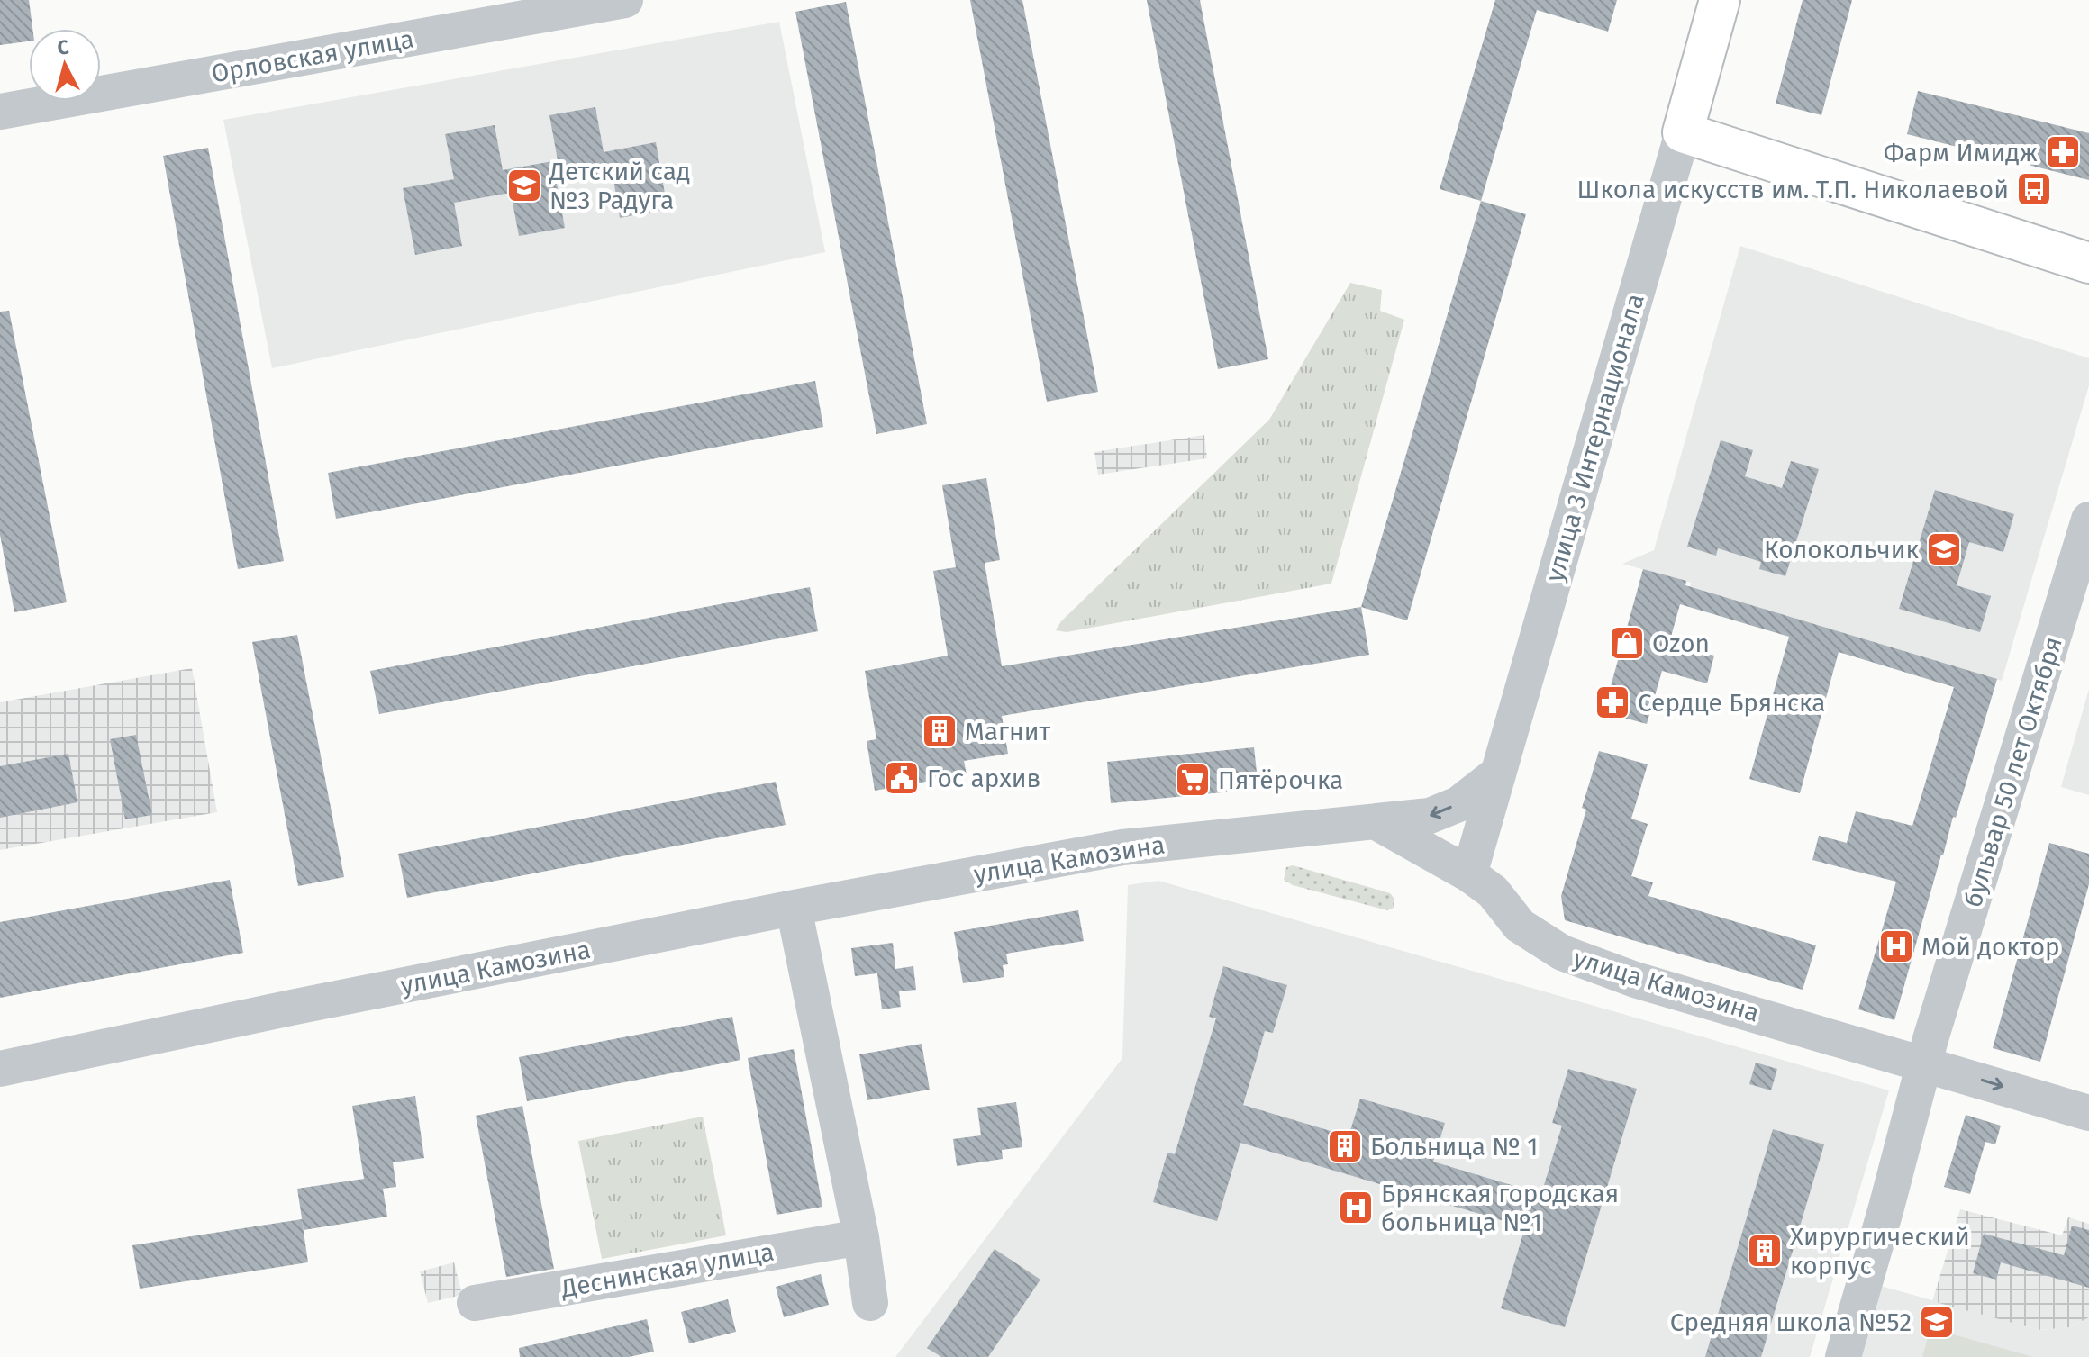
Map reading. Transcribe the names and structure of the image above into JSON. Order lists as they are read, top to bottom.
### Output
{
  "streets": {
    "main road": ["улица 3 Интернационала"],
    "street": [
      "Орловская улица",
      "бульвар 50 лет Октября",
      "улица Камозина",
      "Деснинская улица"
    ]
  },
  "crossings": [
    ["улица 3 Интернационала", "улица Камозина"],
    ["бульвар 50 лет Октября", "улица Камозина"]
  ],
  "places": {
    "pharmacy": ["Фарм Имидж", "Сердце Брянска"],
    "school or university": ["Детский сад №3 Радуга", "Колокольчик", "Средняя школа №52"],
    "bus stop": ["Школа искусств им. Т.П. Николаевой"],
    "shop": ["Ozon"],
    "building": ["Магнит", "Больница № 1", "Хирургический корпус"],
    "public building": ["Гос архив"],
    "supermarket": ["Пятёрочка"],
    "hospital": ["Мой доктор", "Брянская городская больница №1"]
  },
  "north": "top"
}
